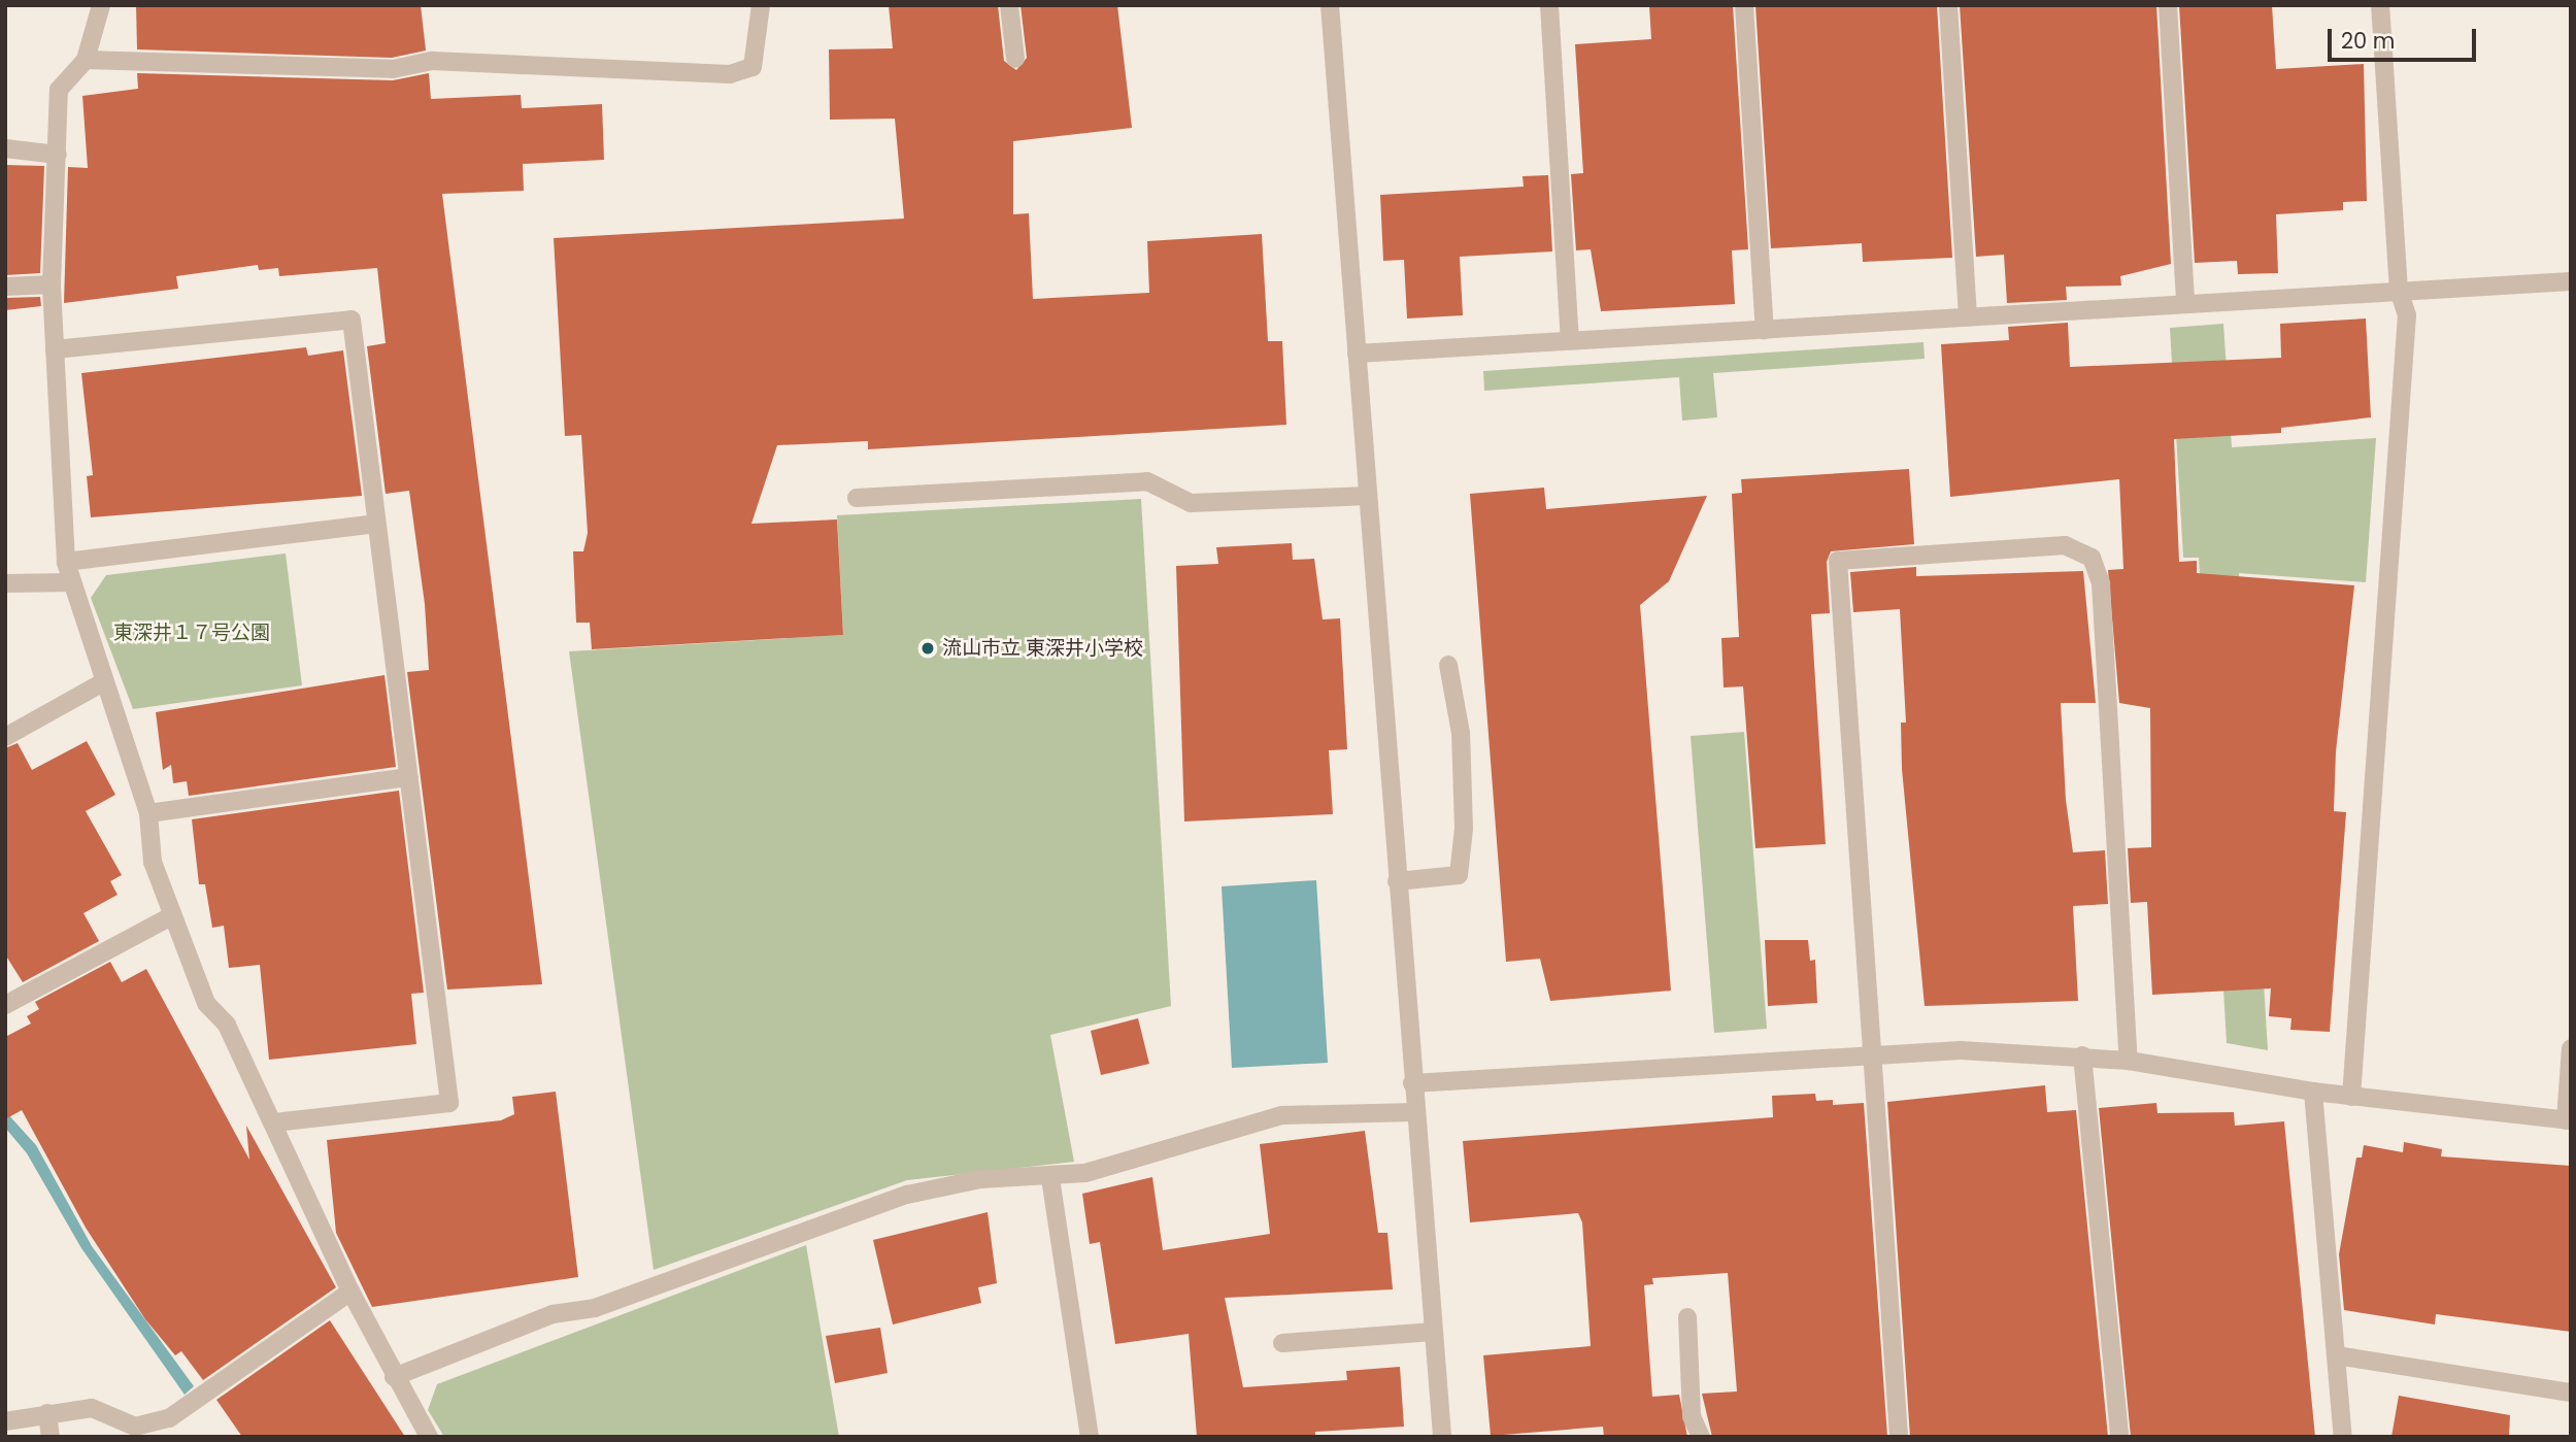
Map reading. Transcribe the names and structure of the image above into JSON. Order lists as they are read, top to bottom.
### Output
{
  "parks": ["東深井１７号公園"],
  "places": ["流山市立 東深井小学校"],
  "scale_bar": "20 m"
}
